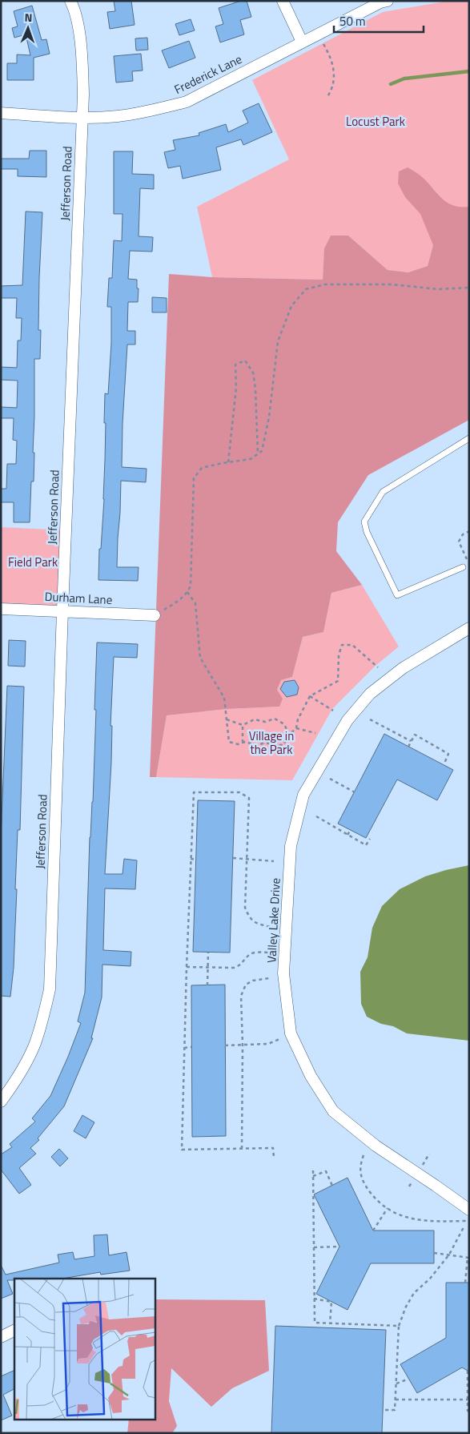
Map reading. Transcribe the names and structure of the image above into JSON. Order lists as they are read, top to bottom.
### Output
{
  "streets": {
    "street": [
      "Frederick Lane",
      "Jefferson Road",
      "Durham Lane",
      "Valley Lake Drive"
    ]
  },
  "crossings": [
    ["Frederick Lane", "Jefferson Road"],
    ["Jefferson Road", "Durham Lane"]
  ],
  "parks": ["Locust Park", "Field Park", "Village in the Park"],
  "scale_bar": "50 m",
  "north": "top"
}
